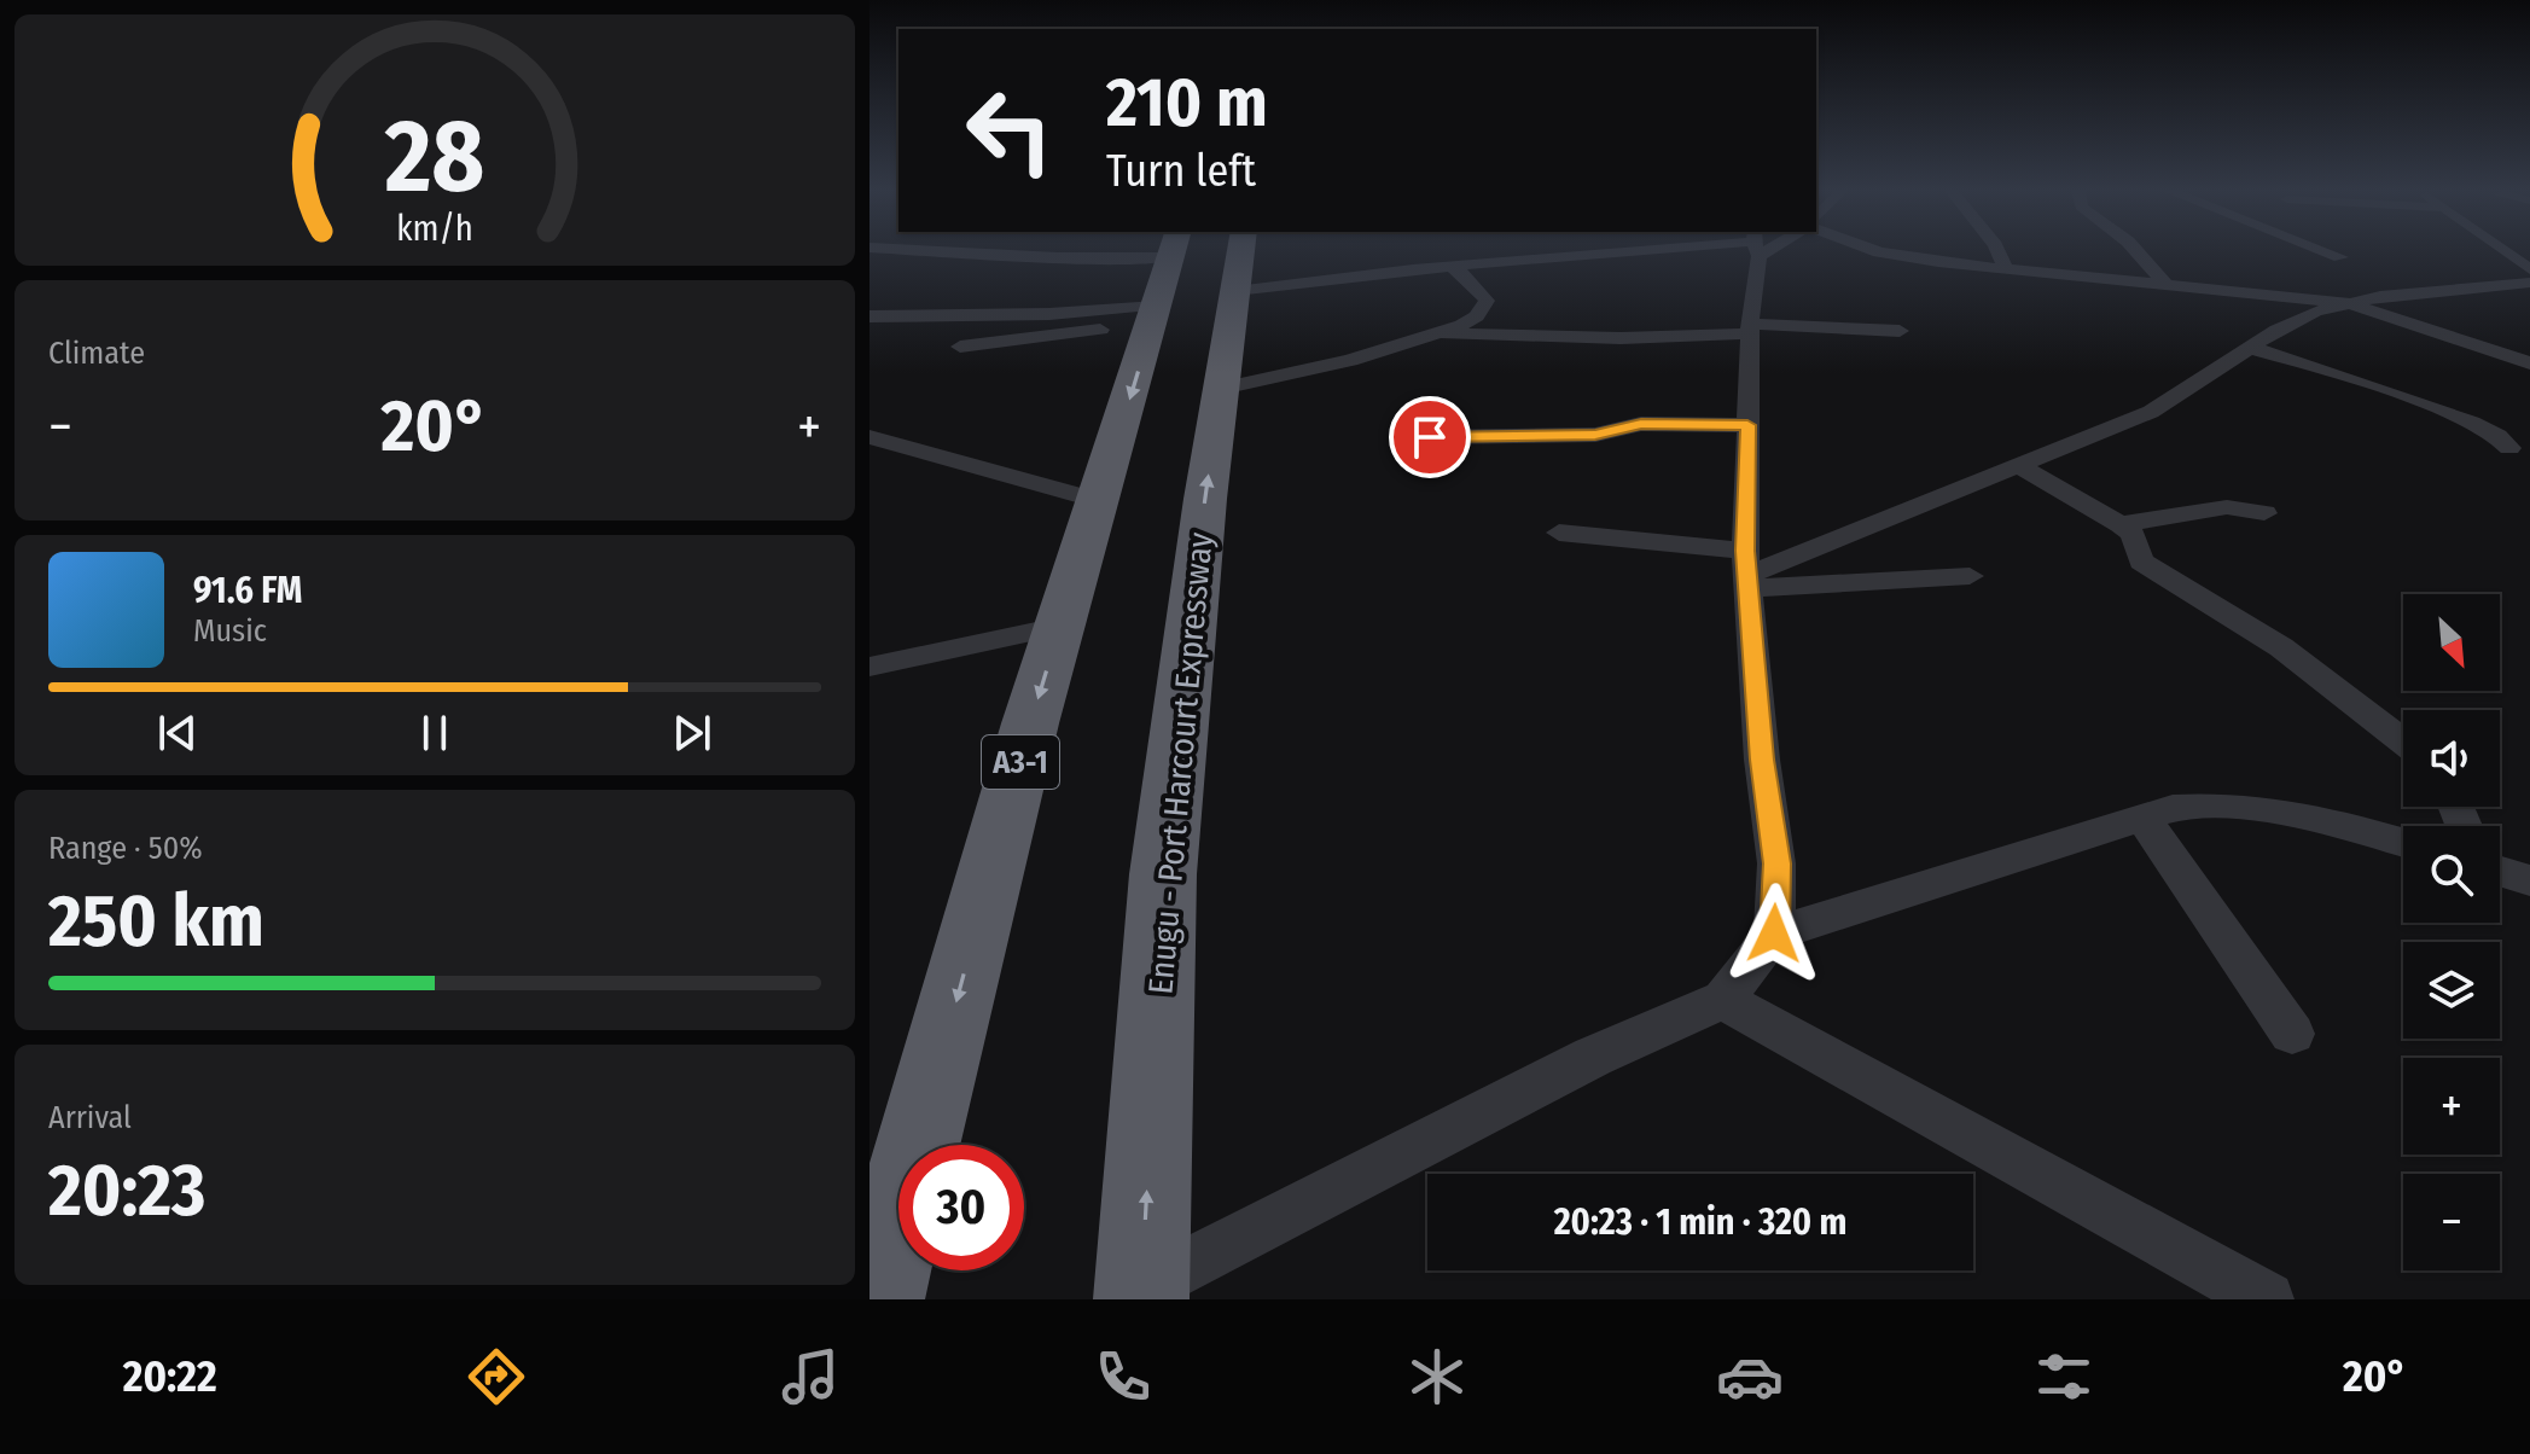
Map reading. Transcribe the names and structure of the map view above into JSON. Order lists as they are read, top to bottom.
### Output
{
  "streets": {
    "highway": ["A3-1", "Enugu - Port Harcourt Expressway"]
  },
  "north": "bottom right",
  "page": {
    "turn": ["210 m", "Turn left"],
    "tile": [
      "Climate",
      ["Range · 50%", "250 km"],
      ["Arrival", "20:23"]
    ],
    "heat": ["−", "20°", "+"],
    "song": ["91.6 FM", "Music"],
    "map_buttons": ["+", "−"],
    "limit": "30",
    "trip": "20:23 · 1 min · 320 m",
    "tabs": ["20:22", "20°"],
    "gauge": ["28", "km/h"]
  }
}
